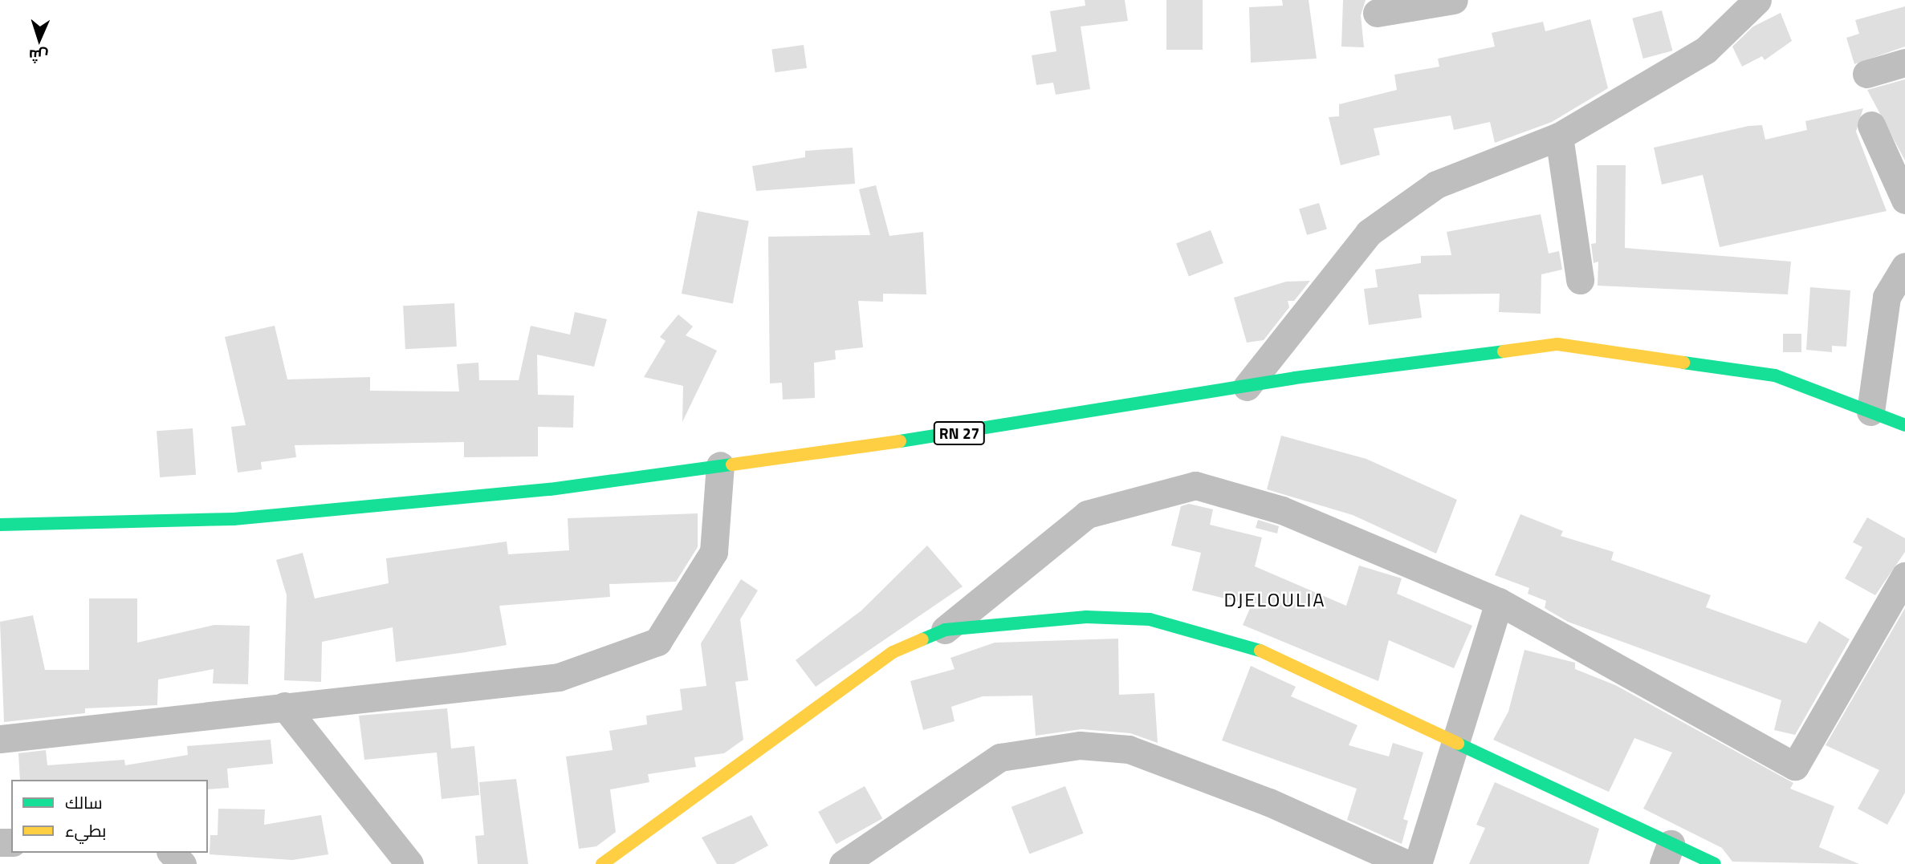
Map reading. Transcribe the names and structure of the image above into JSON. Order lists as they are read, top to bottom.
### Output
{
  "streets": {
    "main road": ["RN 27"]
  },
  "districts": ["DJELOULIA"],
  "legend": ["سالك", "بطيء"],
  "north": "bottom"
}
